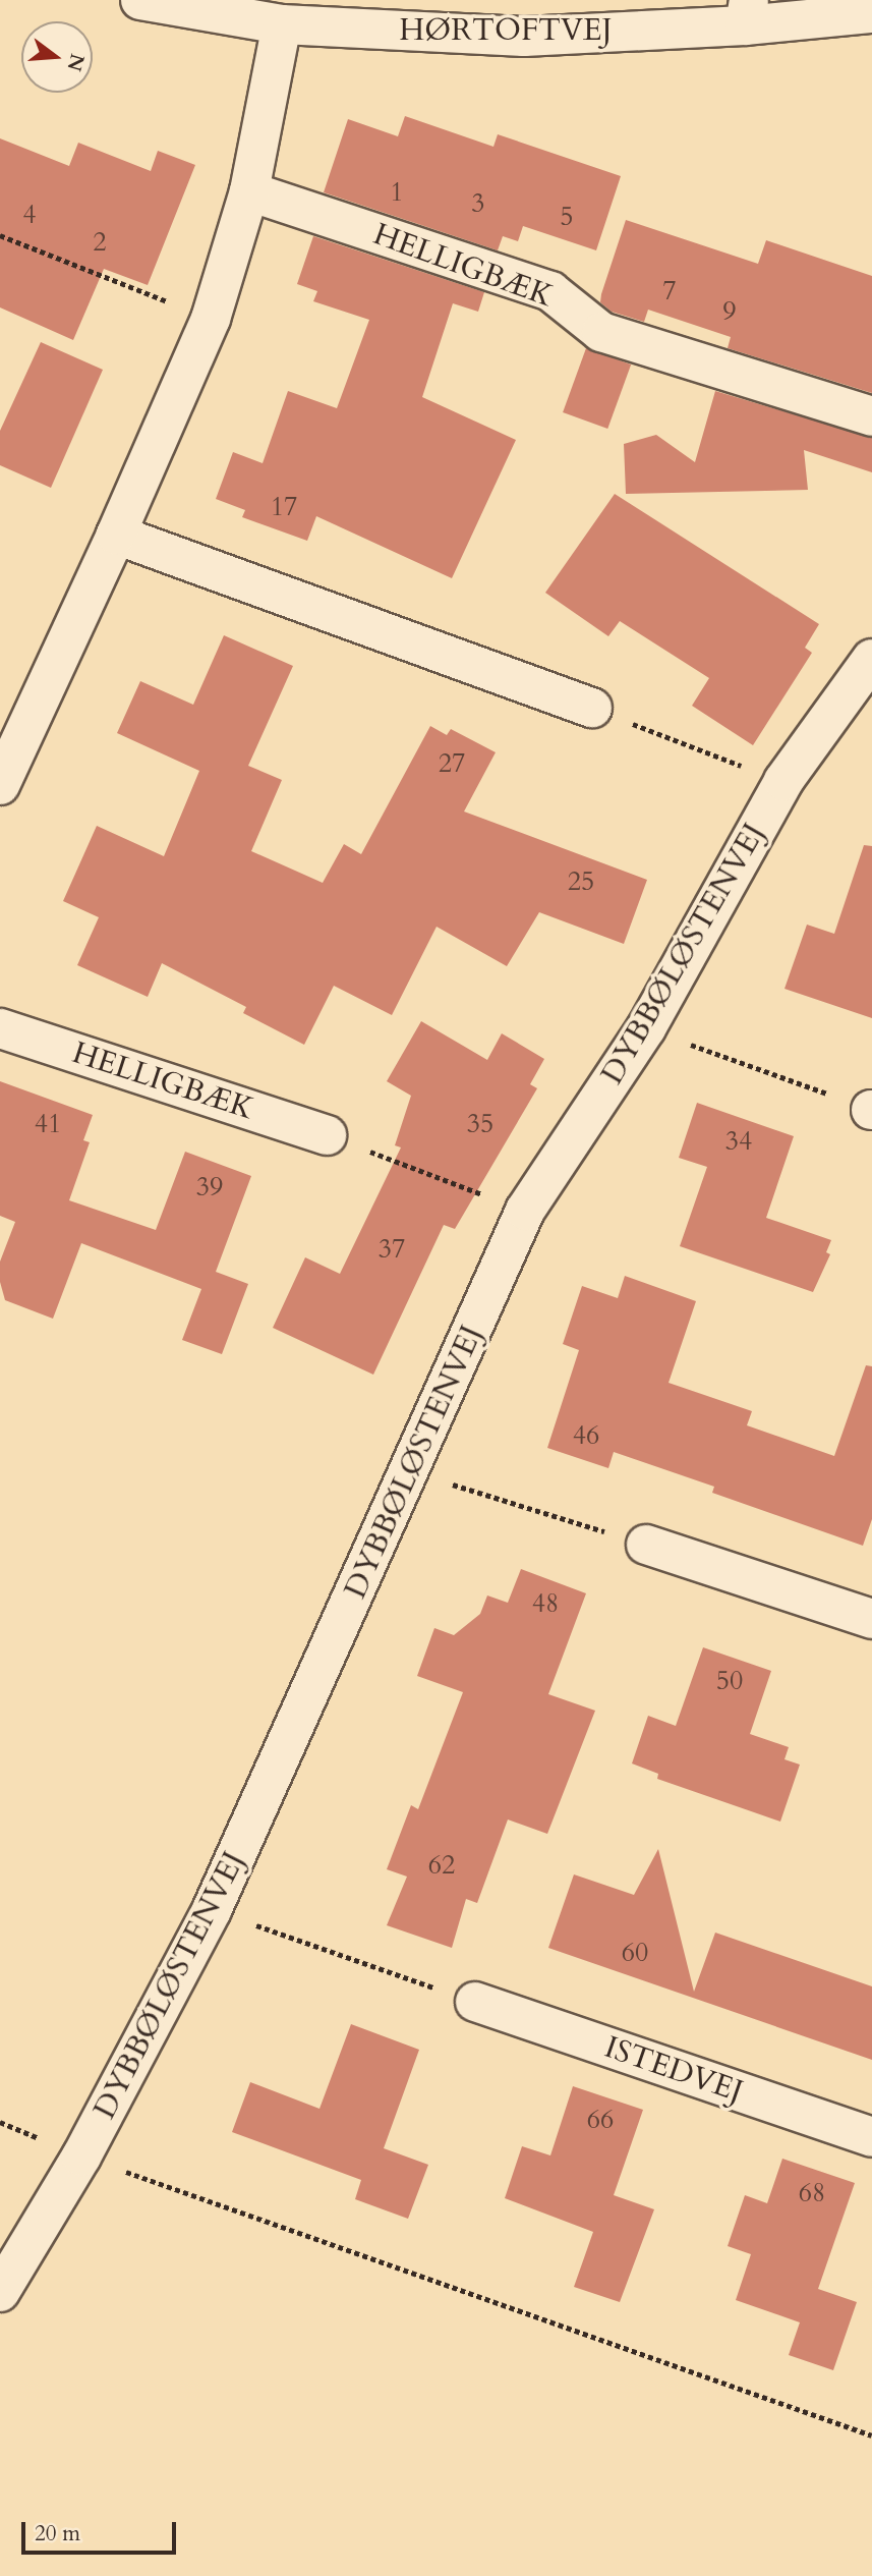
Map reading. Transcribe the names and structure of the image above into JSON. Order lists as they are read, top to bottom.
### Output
{
  "streets": {
    "street": [
      "HØRTOFTVEJ",
      "HELLIGBÆK",
      "DYBBØLØSTENVEJ",
      "ISTEDVEJ"
    ]
  },
  "house_numbers": [
    "1",
    "3",
    "4",
    "5",
    "2",
    "7",
    "9",
    "17",
    "27",
    "25",
    "41",
    "35",
    "34",
    "39",
    "37",
    "46",
    "48",
    "50",
    "62",
    "60",
    "66",
    "68"
  ],
  "scale_bar": "20 m",
  "north": "right"
}
